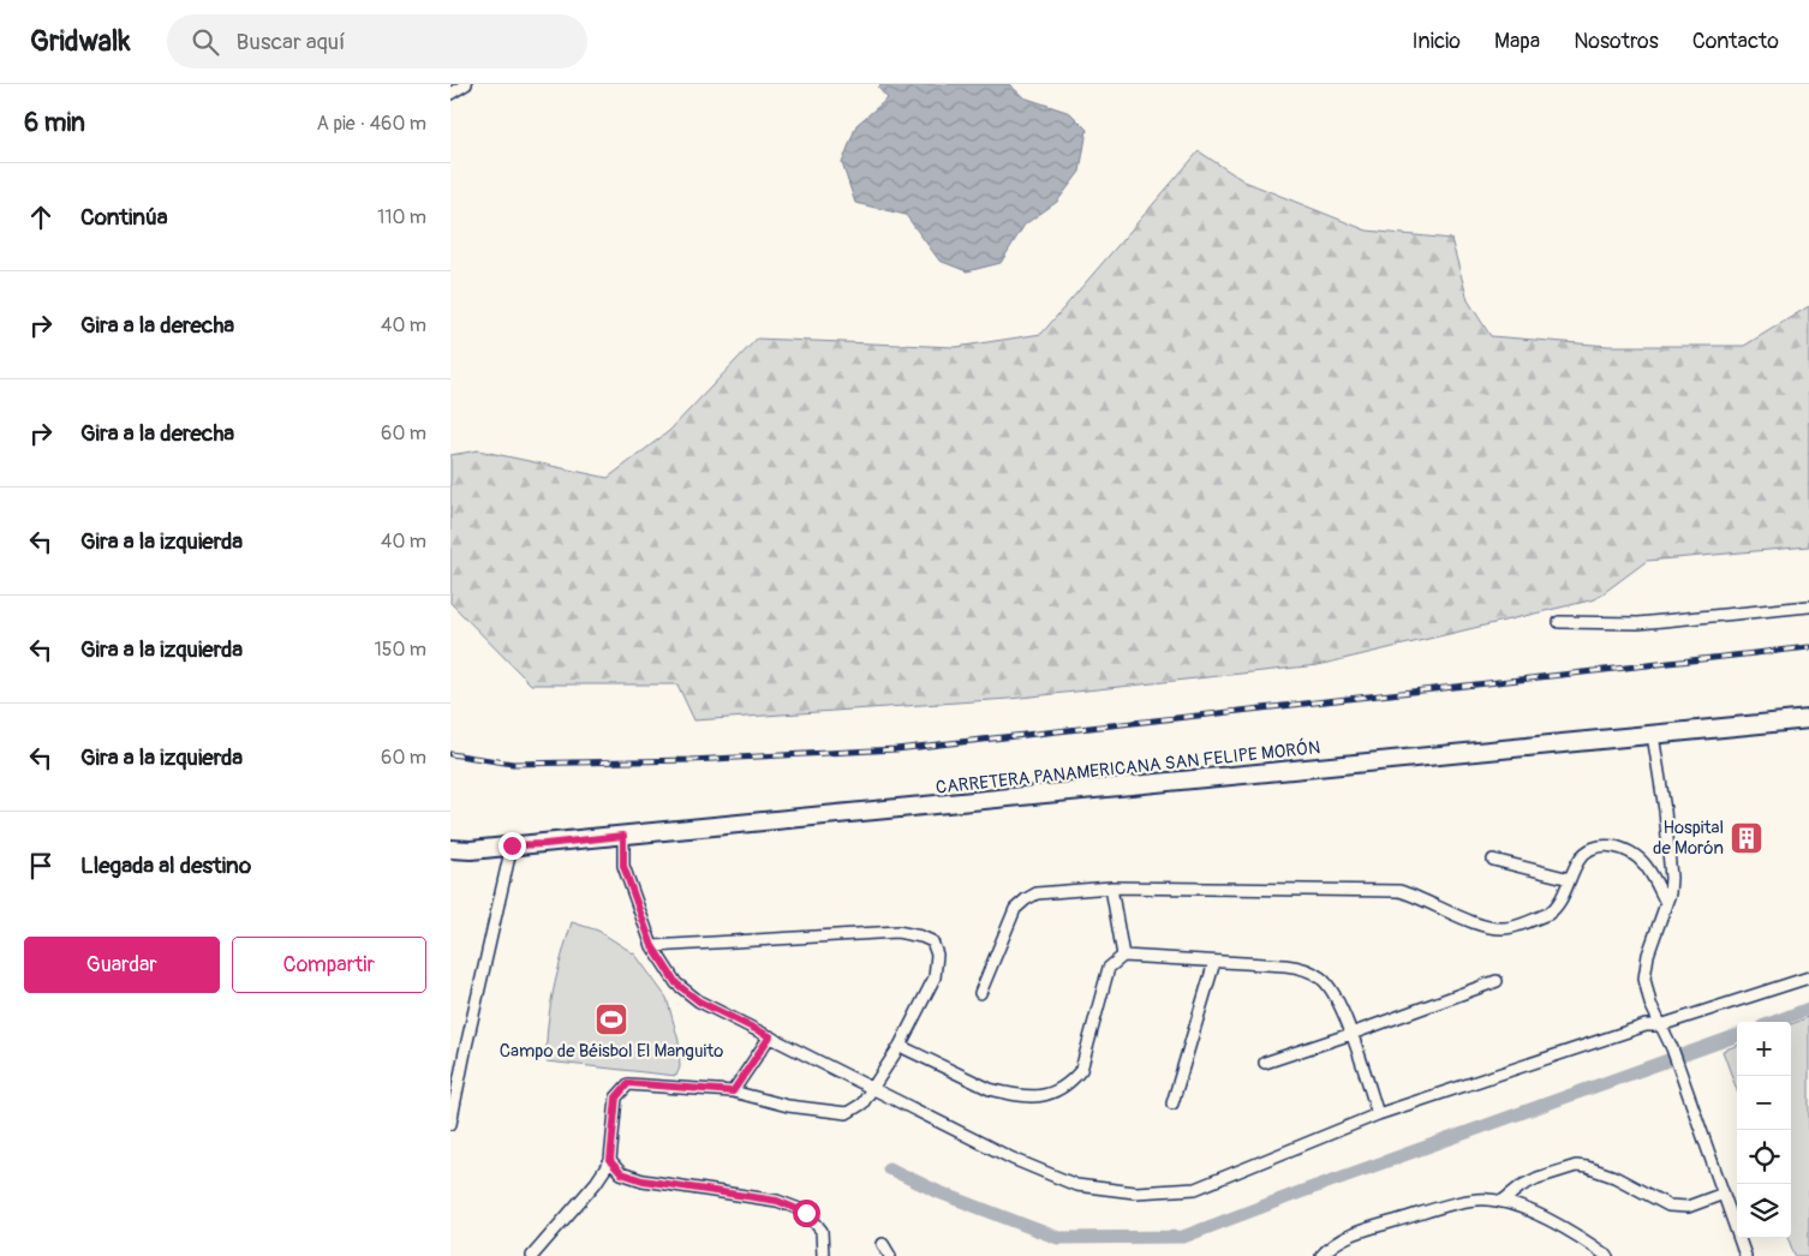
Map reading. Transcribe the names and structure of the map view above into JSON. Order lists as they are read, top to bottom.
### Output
{
  "streets": {
    "main road": ["CARRETERA PANAMERICANA SAN FELIPE MORÓN"]
  },
  "places": {
    "building": ["Hospital de Morón"],
    "sports": ["Campo de Béisbol El Manguito"]
  },
  "page": {
    "header": "Gridwalk",
    "search": "Buscar aquí",
    "nav": [
      "Inicio",
      "Mapa",
      "Nosotros",
      "Contacto"
    ],
    "heading": ["6 min", "A pie · 460 m"],
    "list": [
      ["Continúa", "110 m"],
      ["Gira a la derecha", "40 m"],
      ["Gira a la derecha", "60 m"],
      ["Gira a la izquierda", "40 m"],
      ["Gira a la izquierda", "150 m"],
      ["Gira a la izquierda", "60 m"],
      "Llegada al destino"
    ],
    "buttons": ["Guardar", "Compartir"],
    "map_buttons": ["+", "−"]
  }
}
